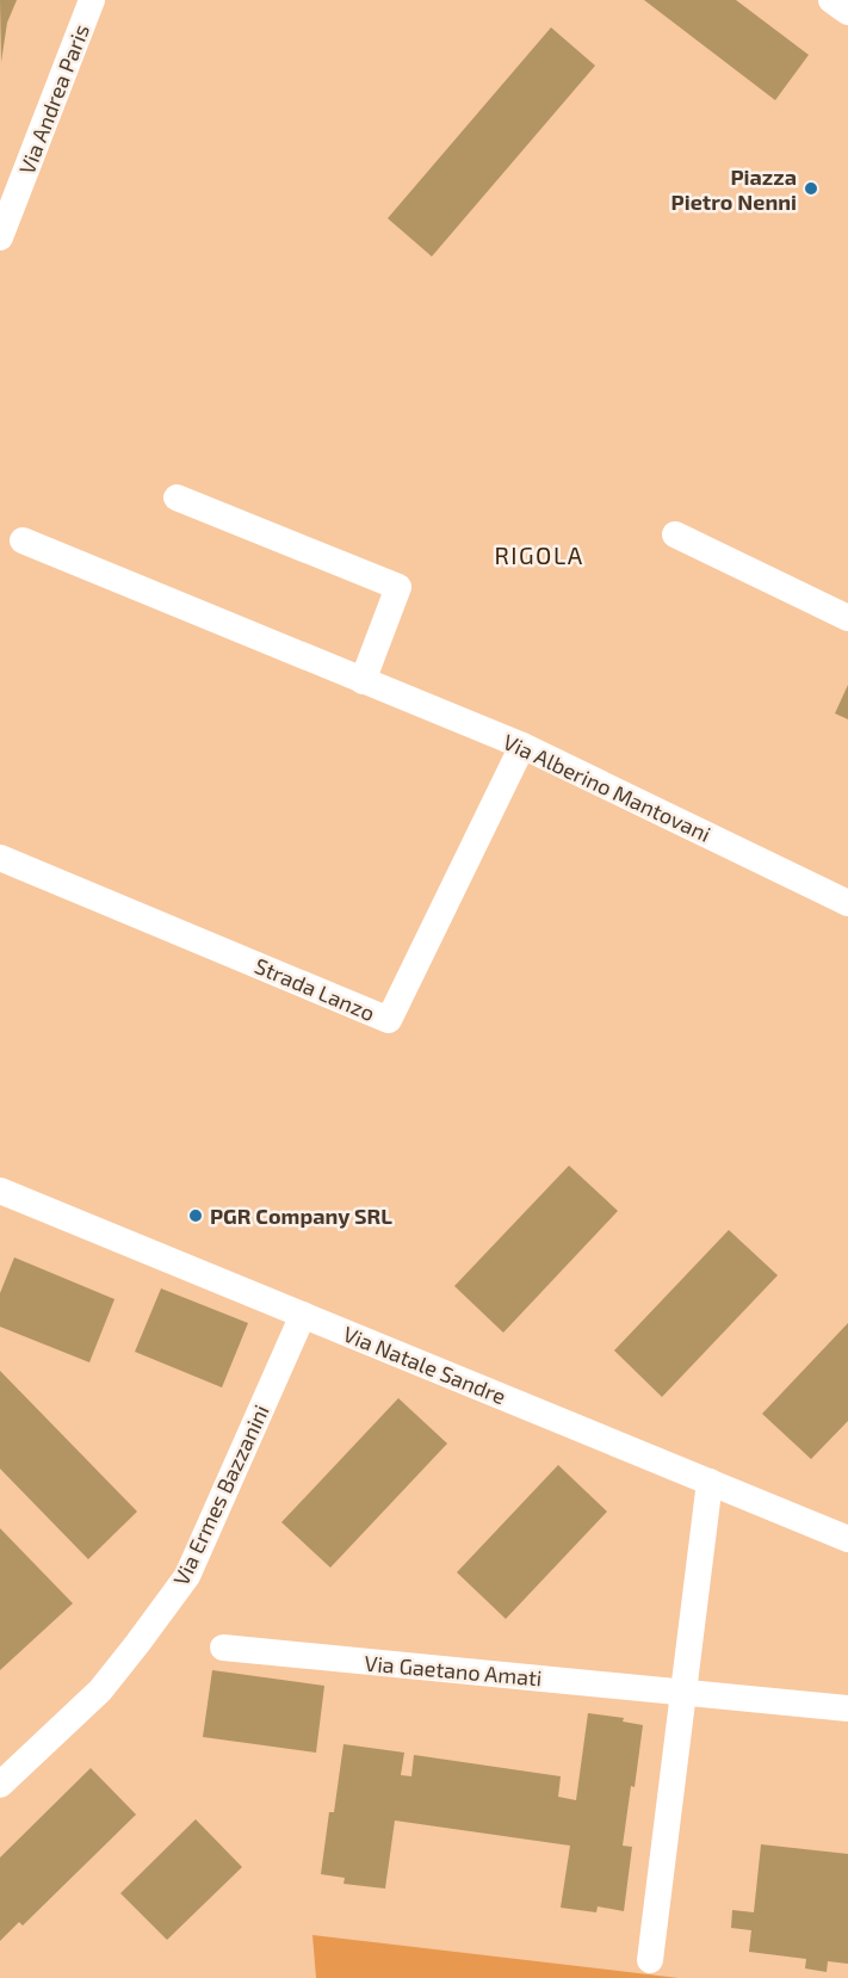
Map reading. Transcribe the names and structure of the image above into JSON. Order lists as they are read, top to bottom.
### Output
{
  "streets": {
    "street": [
      "Via Andrea Paris",
      "Via Alberino Mantovani",
      "Strada Lanzo",
      "Via Natale Sandre",
      "Via Ermes Bazzanini",
      "Via Gaetano Amati"
    ]
  },
  "crossings": [
    ["Via Alberino Mantovani", "Strada Lanzo"],
    ["Via Natale Sandre", "Via Ermes Bazzanini"]
  ],
  "districts": ["RIGOLA"],
  "places": ["Piazza Pietro Nenni", "PGR Company SRL"]
}
